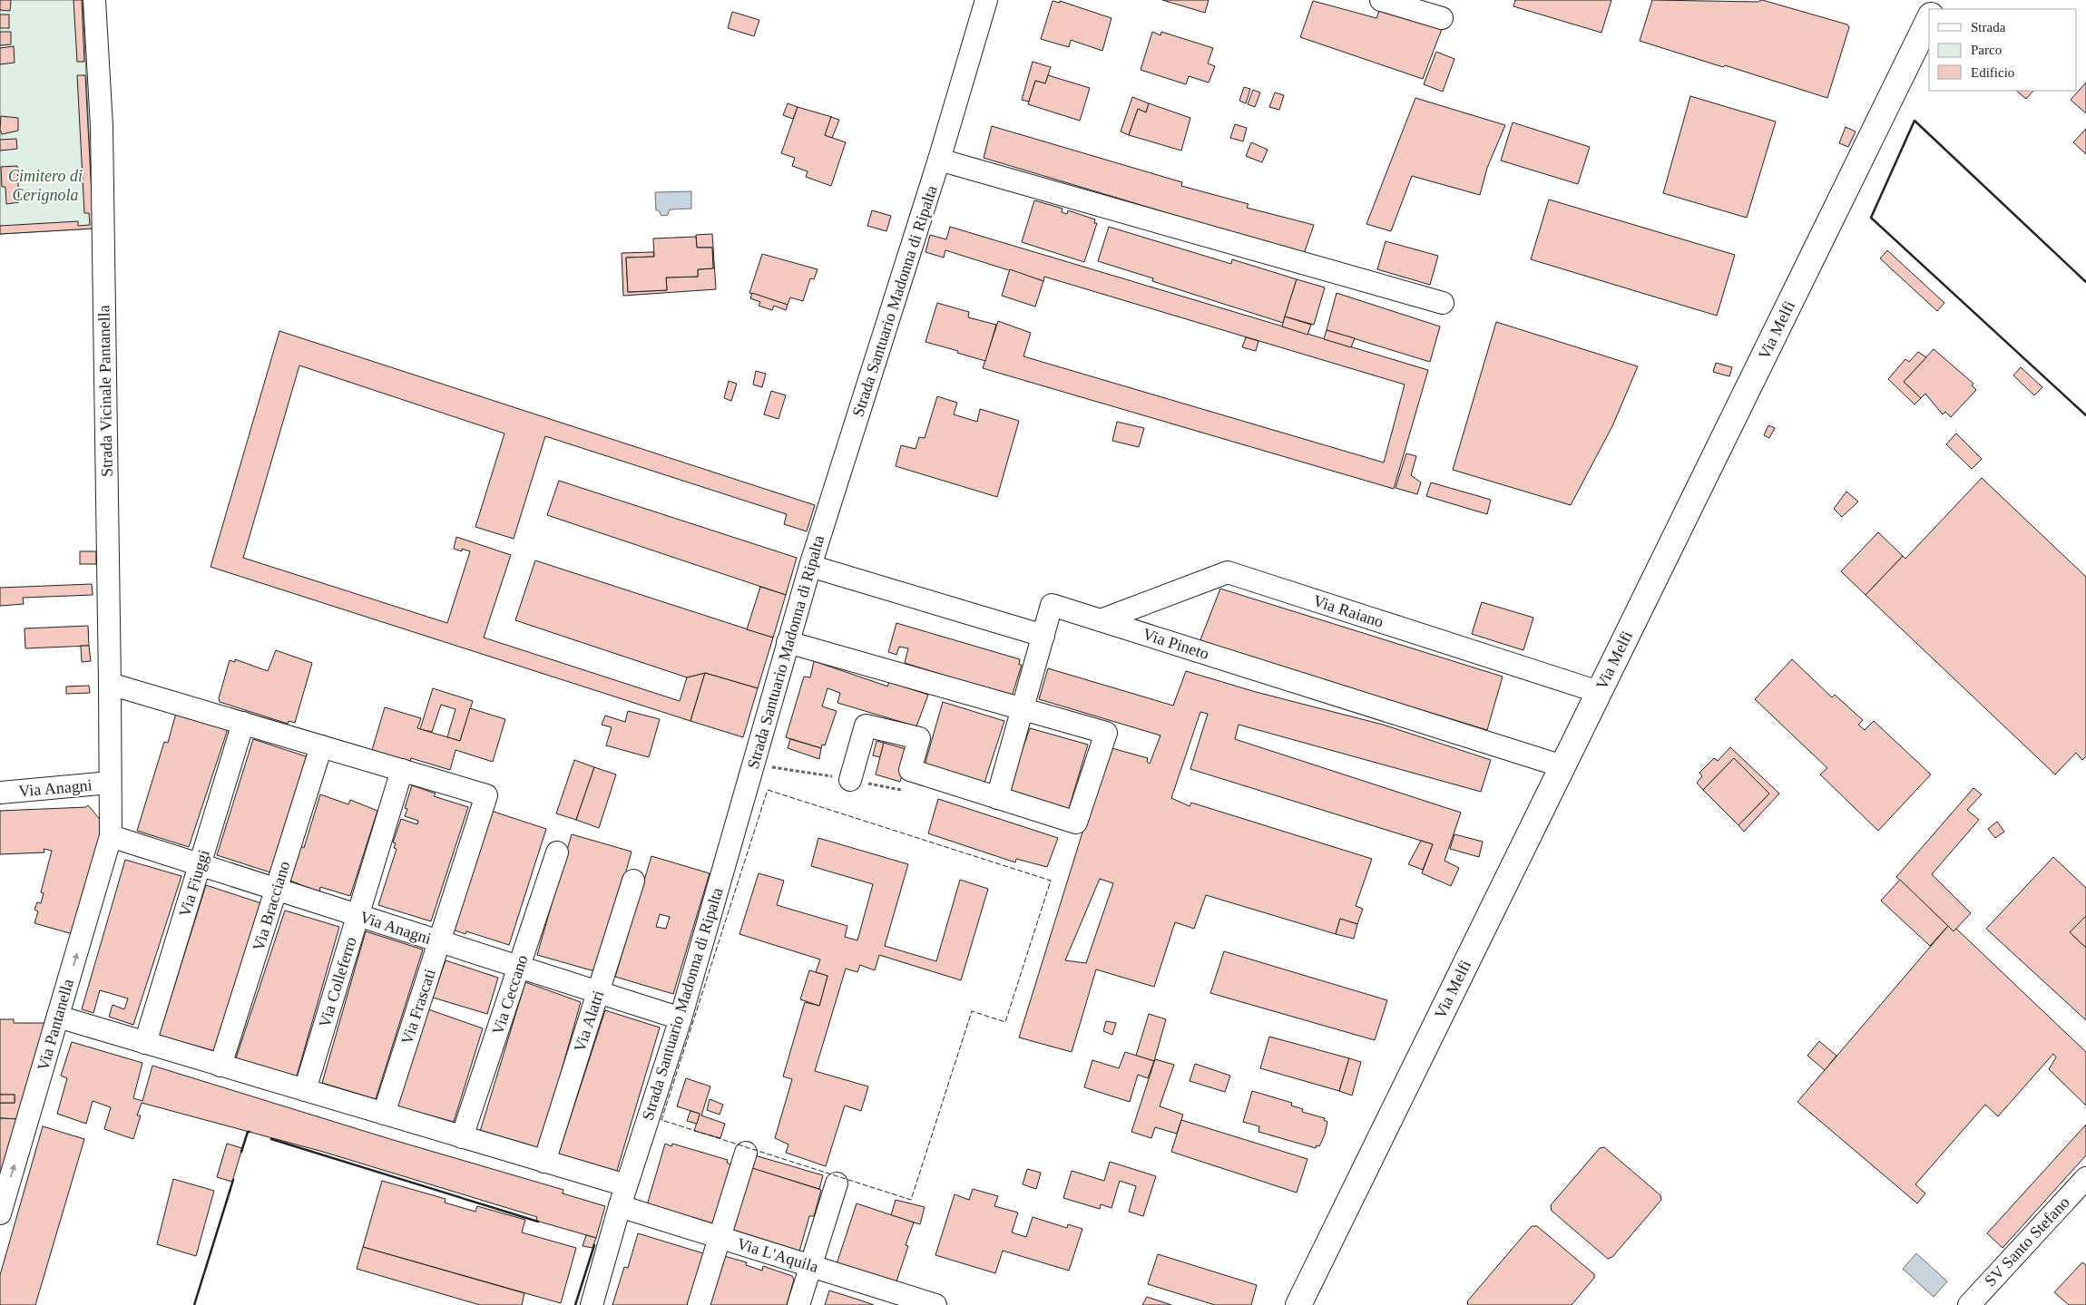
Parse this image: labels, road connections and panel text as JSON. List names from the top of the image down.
{
  "streets": {
    "main road": ["Via Melfi"],
    "street": [
      "Strada Santuario Madonna di Ripalta",
      "Strada Vicinale Pantanella",
      "Via Raiano",
      "Via Pineto",
      "Via Anagni",
      "Via Fiuggi",
      "Via Bracciano",
      "Via Colleferro",
      "Via Ceccano",
      "Via Frascati",
      "Via Alatri",
      "Via Pantanella",
      "SV Santo Stefano",
      "Via L'Aquila"
    ]
  },
  "crossings": [
    ["Strada Santuario Madonna di Ripalta", "Via Anagni"],
    ["Strada Santuario Madonna di Ripalta", "Via L'Aquila"],
    ["Via Melfi", "Via Raiano"],
    ["Via Melfi", "Via Pineto"],
    ["Strada Vicinale Pantanella", "Via Anagni"],
    ["Strada Vicinale Pantanella", "Via Pantanella"],
    ["Via Raiano", "Via Pineto"],
    ["Via Anagni", "Via Fiuggi"],
    ["Via Anagni", "Via Bracciano"],
    ["Via Anagni", "Via Colleferro"],
    ["Via Anagni", "Via Ceccano"],
    ["Via Anagni", "Via Frascati"],
    ["Via Anagni", "Via Alatri"],
    ["Via Anagni", "Via Pantanella"],
    ["Via Colleferro", "Via Frascati"]
  ],
  "one_way": ["Via Pantanella"],
  "parks": ["Cimitero di Cerignola"],
  "legend": ["Strada", "Parco", "Edificio"]
}
